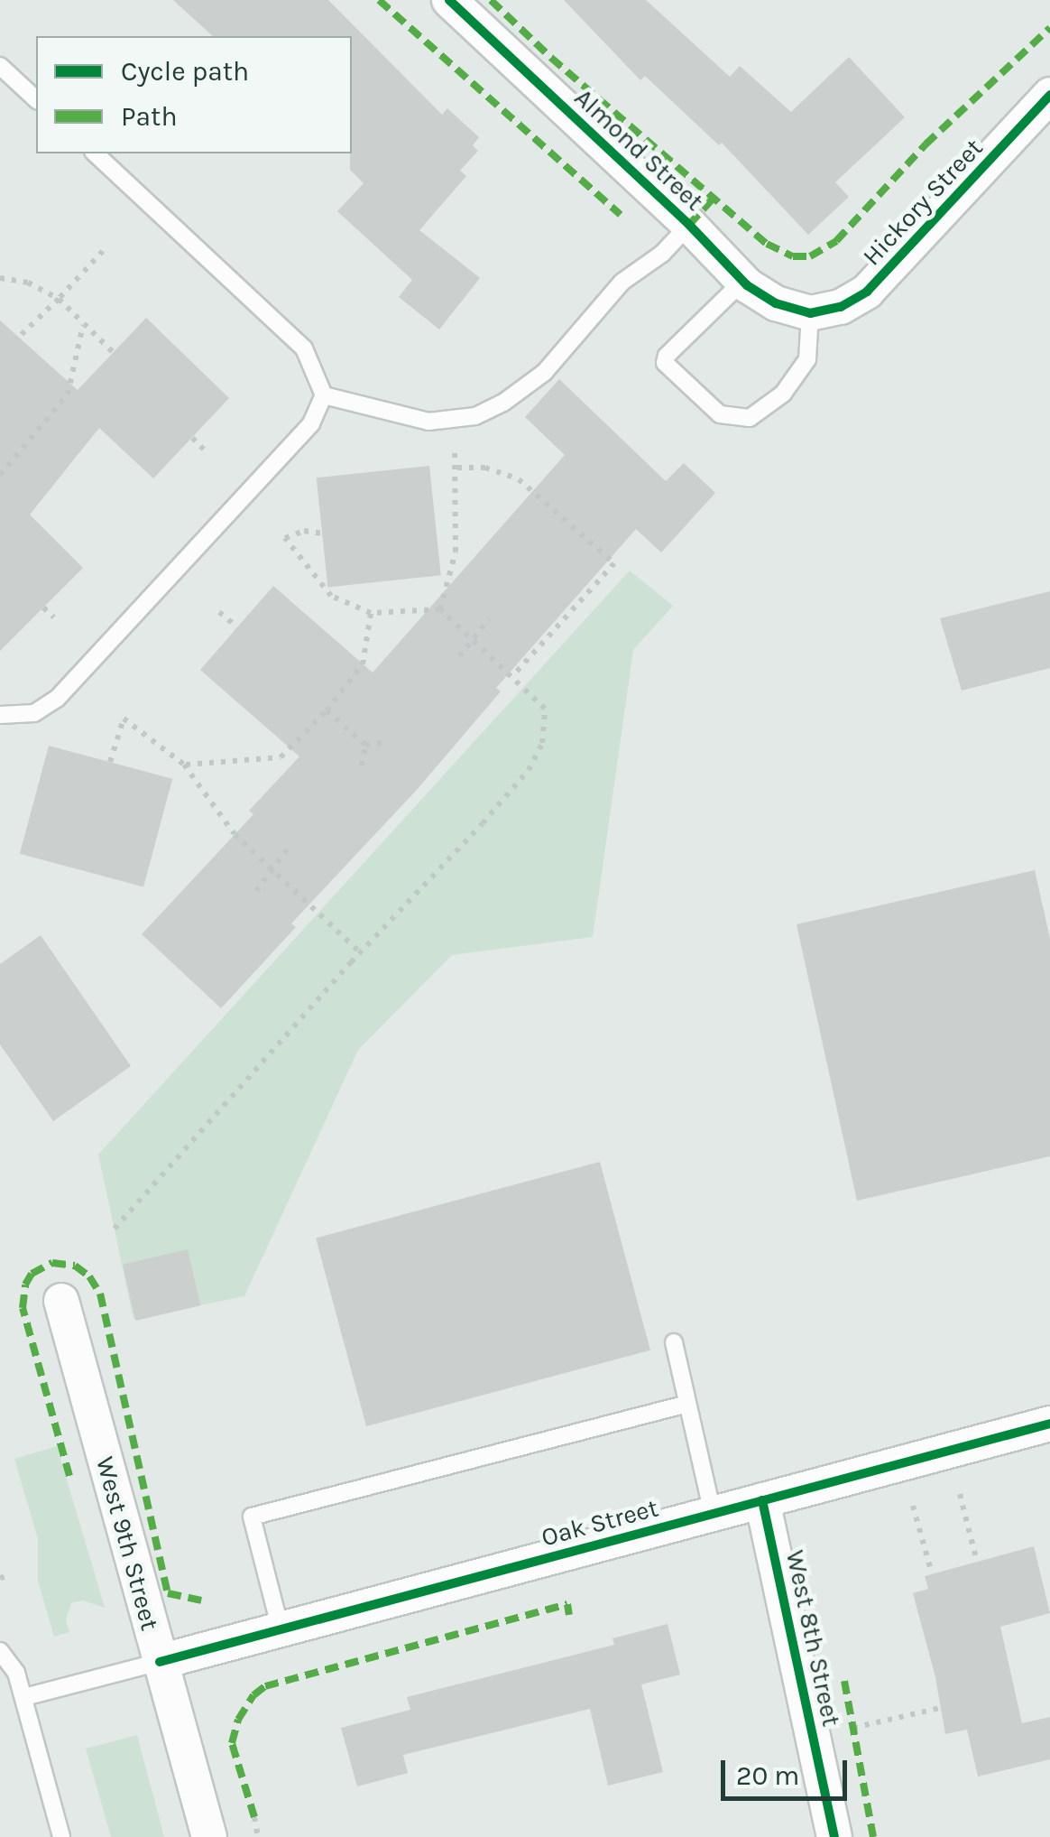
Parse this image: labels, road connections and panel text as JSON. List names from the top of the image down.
{
  "streets": {
    "street": [
      "Almond Street",
      "Hickory Street",
      "Oak Street",
      "West 9th Street",
      "West 8th Street"
    ]
  },
  "crossings": [
    ["Almond Street", "Hickory Street"],
    ["Oak Street", "West 9th Street"],
    ["Oak Street", "West 8th Street"]
  ],
  "legend": ["Cycle path", "Path"],
  "scale_bar": "20 m"
}
